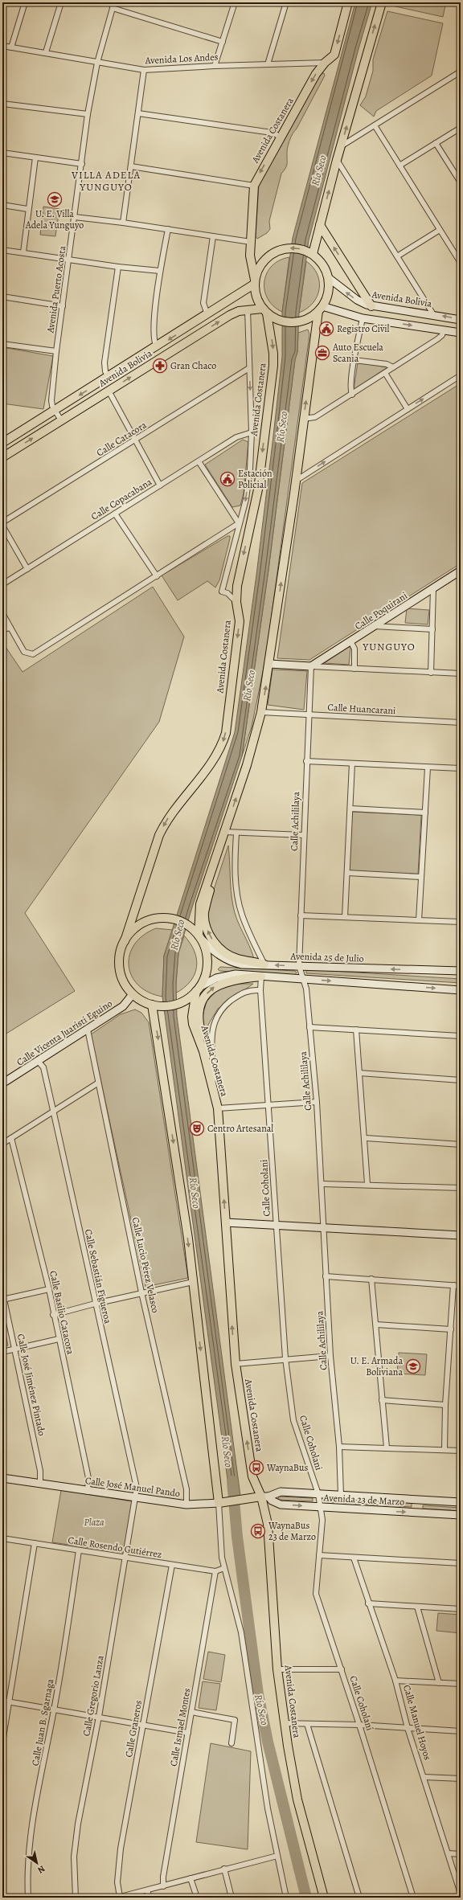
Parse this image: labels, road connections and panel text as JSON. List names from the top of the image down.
{
  "streets": {
    "main road": ["Avenida Costanera", "Avenida Bolivia", "Calle José Manuel Pando"],
    "street": [
      "Avenida Los Andes",
      "Avenida Puerto Acosta",
      "Calle Catacora",
      "Calle Copacabana",
      "Calle Poquirani",
      "Calle Huancarani",
      "Calle Achililaya",
      "Avenida 25 de Julio",
      "Calle Vicenta Juaristi Eguino",
      "Calle Coholani",
      "Calle Lucio Pérez Velasco",
      "Calle Sebastián Figueroa",
      "Calle Basilio Catacora",
      "Calle José Jiménez Pintado",
      "Avenida 23 de Marzo",
      "Calle Rosendo Gutiérrez",
      "Calle Gregorio Lanza",
      "Calle Juan B. Sgarnaga",
      "Calle Manuel Hoyos",
      "Calle Ismael Montes",
      "Calle Graneros"
    ]
  },
  "crossings": [
    ["Avenida Los Andes", "Avenida Costanera"],
    ["Avenida Los Andes", "Avenida Puerto Acosta"],
    ["Avenida Costanera", "Avenida Bolivia"],
    ["Avenida Costanera", "Avenida 25 de Julio"],
    ["Avenida Costanera", "Calle Vicenta Juaristi Eguino"],
    ["Avenida Costanera", "Calle José Manuel Pando"],
    ["Avenida Costanera", "Avenida 23 de Marzo"],
    ["Avenida Puerto Acosta", "Avenida Bolivia"],
    ["Calle Poquirani", "Calle Achililaya"],
    ["Calle Huancarani", "Calle Achililaya"],
    ["Calle Achililaya", "Avenida 25 de Julio"],
    ["Calle Achililaya", "Avenida 23 de Marzo"],
    ["Avenida 25 de Julio", "Calle Vicenta Juaristi Eguino"],
    ["Calle Vicenta Juaristi Eguino", "Calle Lucio Pérez Velasco"],
    ["Calle Vicenta Juaristi Eguino", "Calle Sebastián Figueroa"],
    ["Calle Coholani", "Avenida 23 de Marzo"],
    ["Calle Lucio Pérez Velasco", "Calle José Manuel Pando"],
    ["Calle Sebastián Figueroa", "Calle José Manuel Pando"],
    ["Calle Sebastián Figueroa", "Calle Gregorio Lanza"],
    ["Calle Basilio Catacora", "Calle José Manuel Pando"],
    ["Calle José Jiménez Pintado", "Calle José Manuel Pando"],
    ["Calle José Manuel Pando", "Avenida 23 de Marzo"],
    ["Calle José Manuel Pando", "Calle Gregorio Lanza"],
    ["Calle Rosendo Gutiérrez", "Calle Gregorio Lanza"],
    ["Calle Rosendo Gutiérrez", "Calle Juan B. Sgarnaga"],
    ["Calle Rosendo Gutiérrez", "Calle Ismael Montes"],
    ["Calle Rosendo Gutiérrez", "Calle Graneros"]
  ],
  "districts": ["VILLA ADELA YUNGUYO", "YUNGUYO"],
  "water": ["Río Seco"],
  "parks": ["Plaza"],
  "places": {
    "school or university": ["U. E. Villa Adela Yunguyo", "U. E. Armada Boliviana"],
    "public building": ["Registro Civil", "Estación Policial"],
    "office": ["Auto Escuela Scania"],
    "pharmacy": ["Gran Chaco"],
    "theatre": ["Centro Artesanal"],
    "bus stop": ["WaynaBus", "WaynaBus 23 de Marzo"]
  },
  "north": "bottom right"
}
